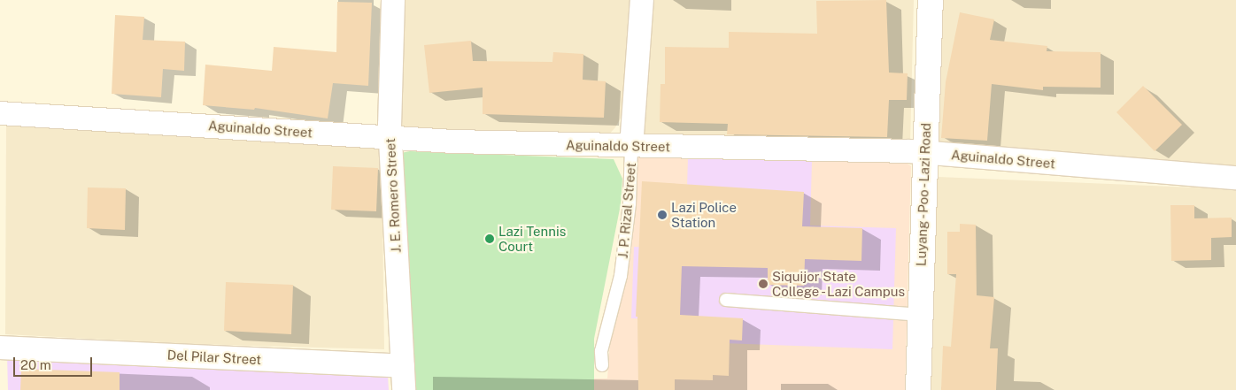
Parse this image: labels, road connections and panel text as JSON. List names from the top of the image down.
{
  "streets": {
    "main road": ["Luyang - Poo - Lazi Road"],
    "street": [
      "Aguinaldo Street",
      "J. E. Romero Street",
      "J. P. Rizal Street",
      "Del Pilar Street"
    ]
  },
  "crossings": [
    ["Aguinaldo Street", "Luyang - Poo - Lazi Road"],
    ["Aguinaldo Street", "J. E. Romero Street"],
    ["Aguinaldo Street", "J. P. Rizal Street"],
    ["J. E. Romero Street", "Del Pilar Street"]
  ],
  "places": ["Lazi Police Station", "Lazi Tennis Court", "Siquijor State College - Lazi Campus"],
  "scale_bar": "20 m"
}
